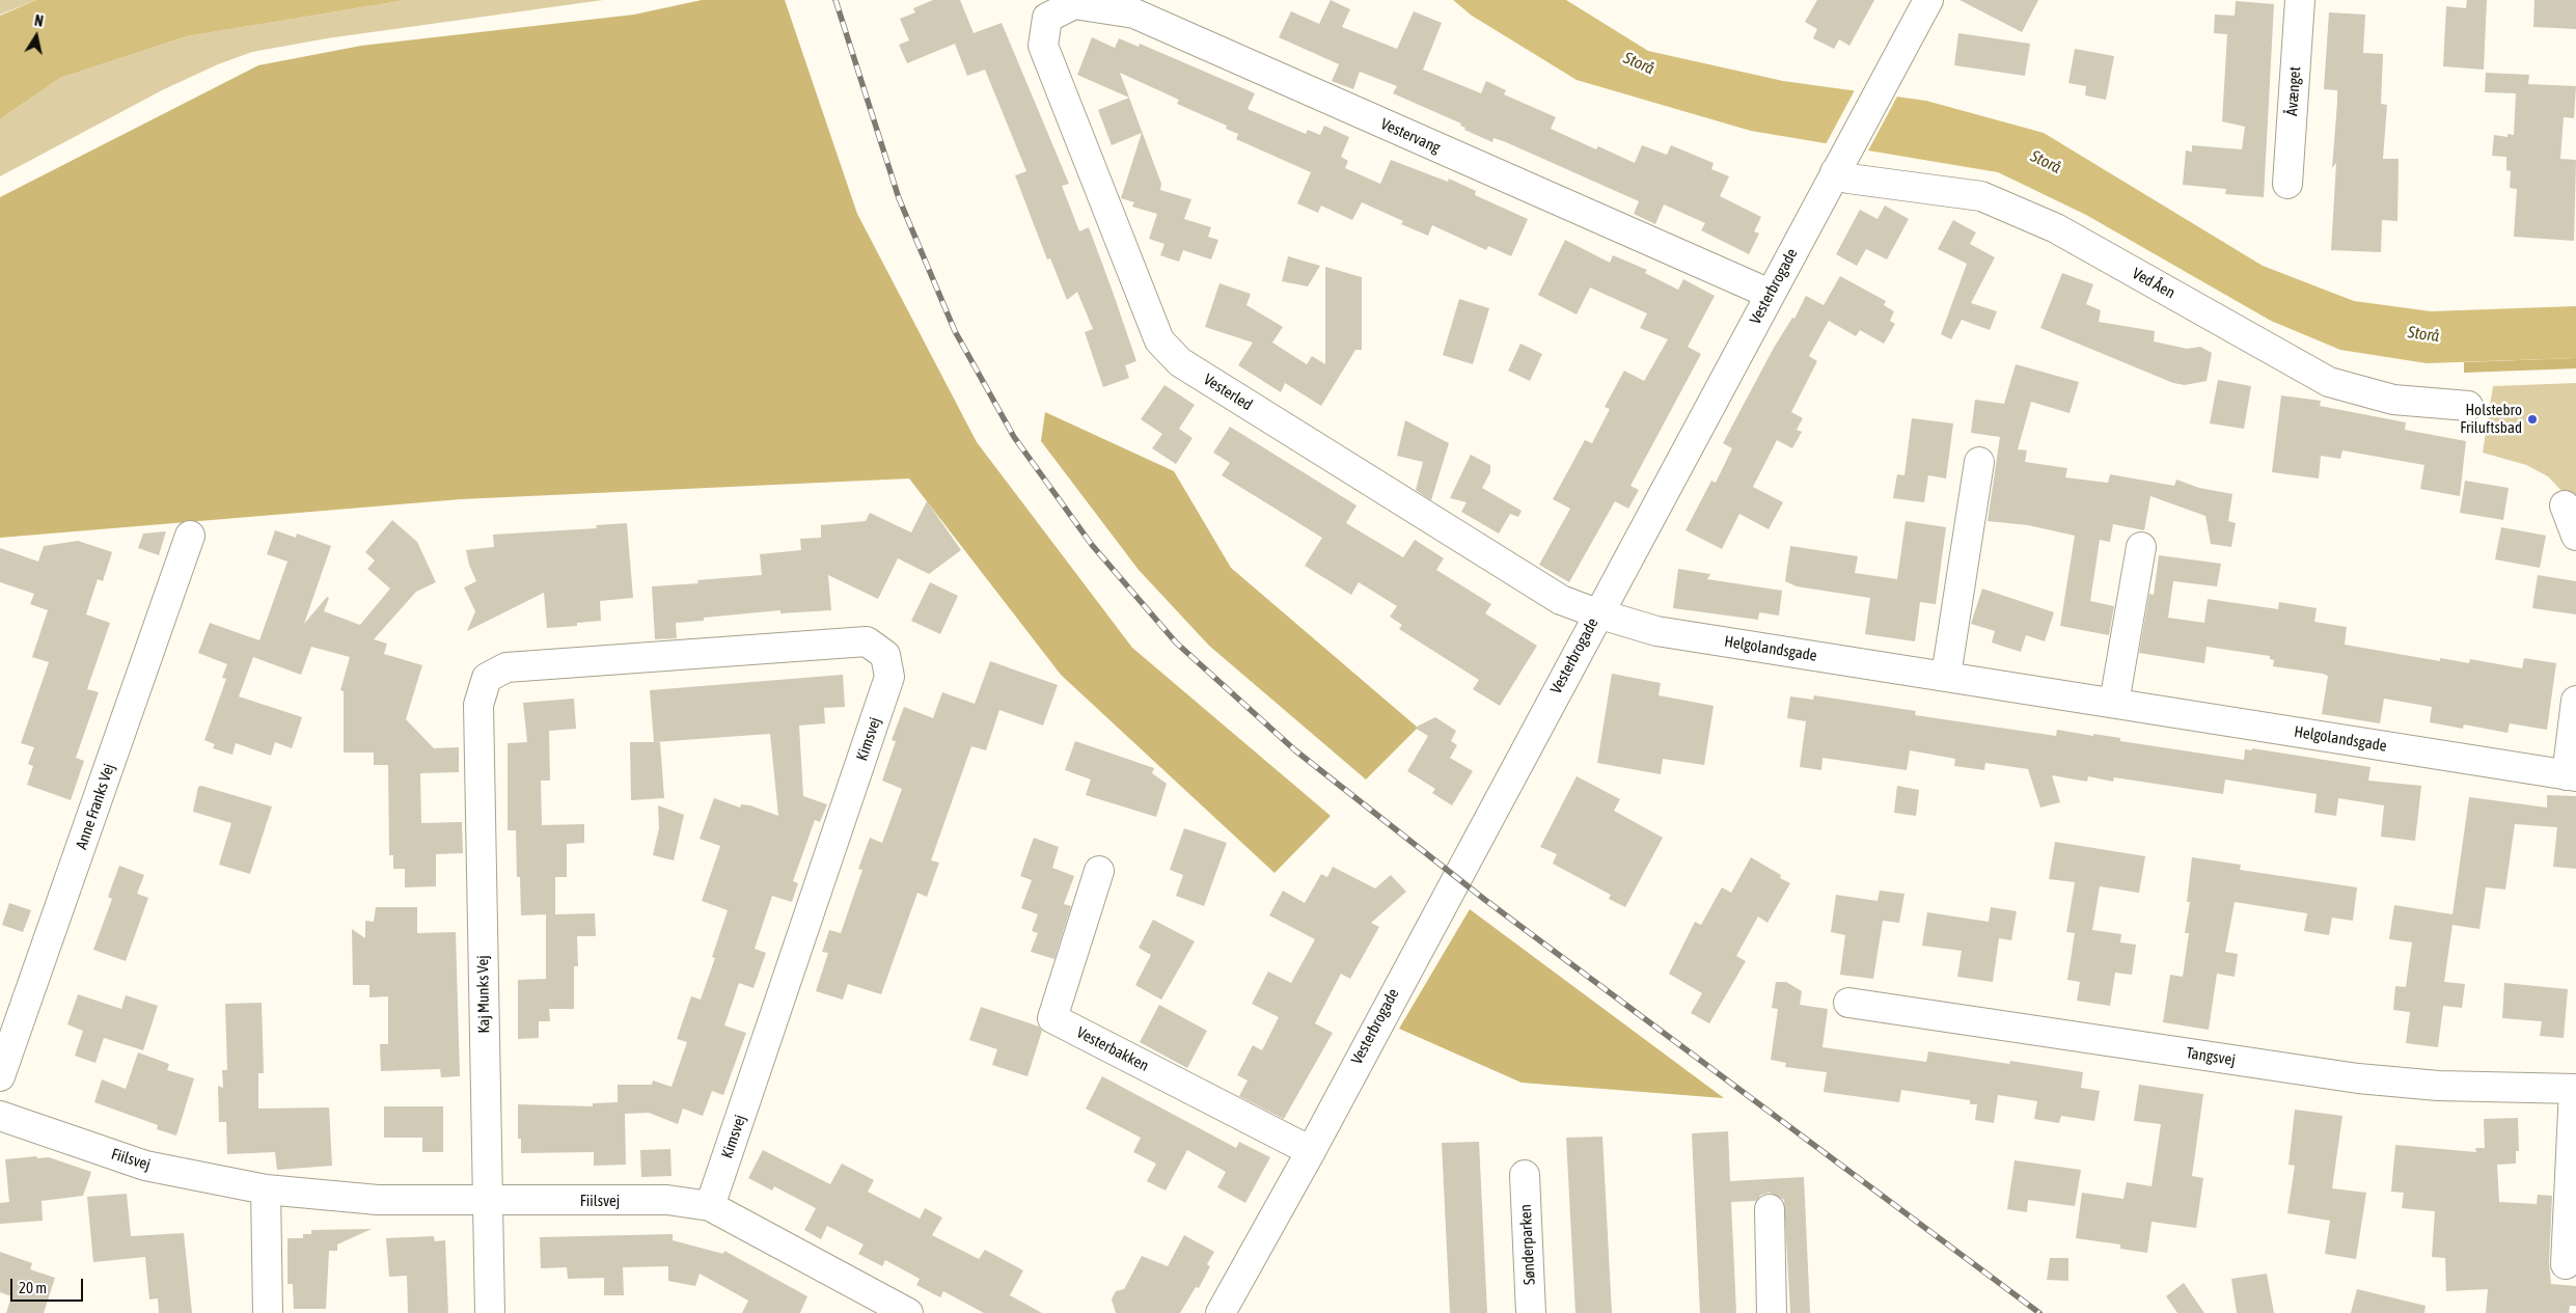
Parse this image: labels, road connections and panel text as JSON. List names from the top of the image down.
{
  "streets": {
    "street": [
      "Åvænget",
      "Vestervang",
      "Ved Åen",
      "Vesterbrogade",
      "Vesterled",
      "Helgolandsgade",
      "Kimsvej",
      "Anne Franks Vej",
      "Kaj Munks Vej",
      "Vesterbakken",
      "Tangsvej",
      "Fiilsvej",
      "Sønderparken"
    ]
  },
  "crossings": [
    ["Vestervang", "Vesterbrogade"],
    ["Vestervang", "Vesterled"],
    ["Ved Åen", "Vesterbrogade"],
    ["Vesterbrogade", "Vesterled"],
    ["Vesterbrogade", "Helgolandsgade"],
    ["Vesterbrogade", "Vesterbakken"],
    ["Vesterled", "Helgolandsgade"],
    ["Kimsvej", "Kaj Munks Vej"],
    ["Kimsvej", "Fiilsvej"],
    ["Kaj Munks Vej", "Fiilsvej"]
  ],
  "water": ["Storå"],
  "places": ["Holstebro Friluftsbad"],
  "scale_bar": "20 m",
  "north": "top"
}
